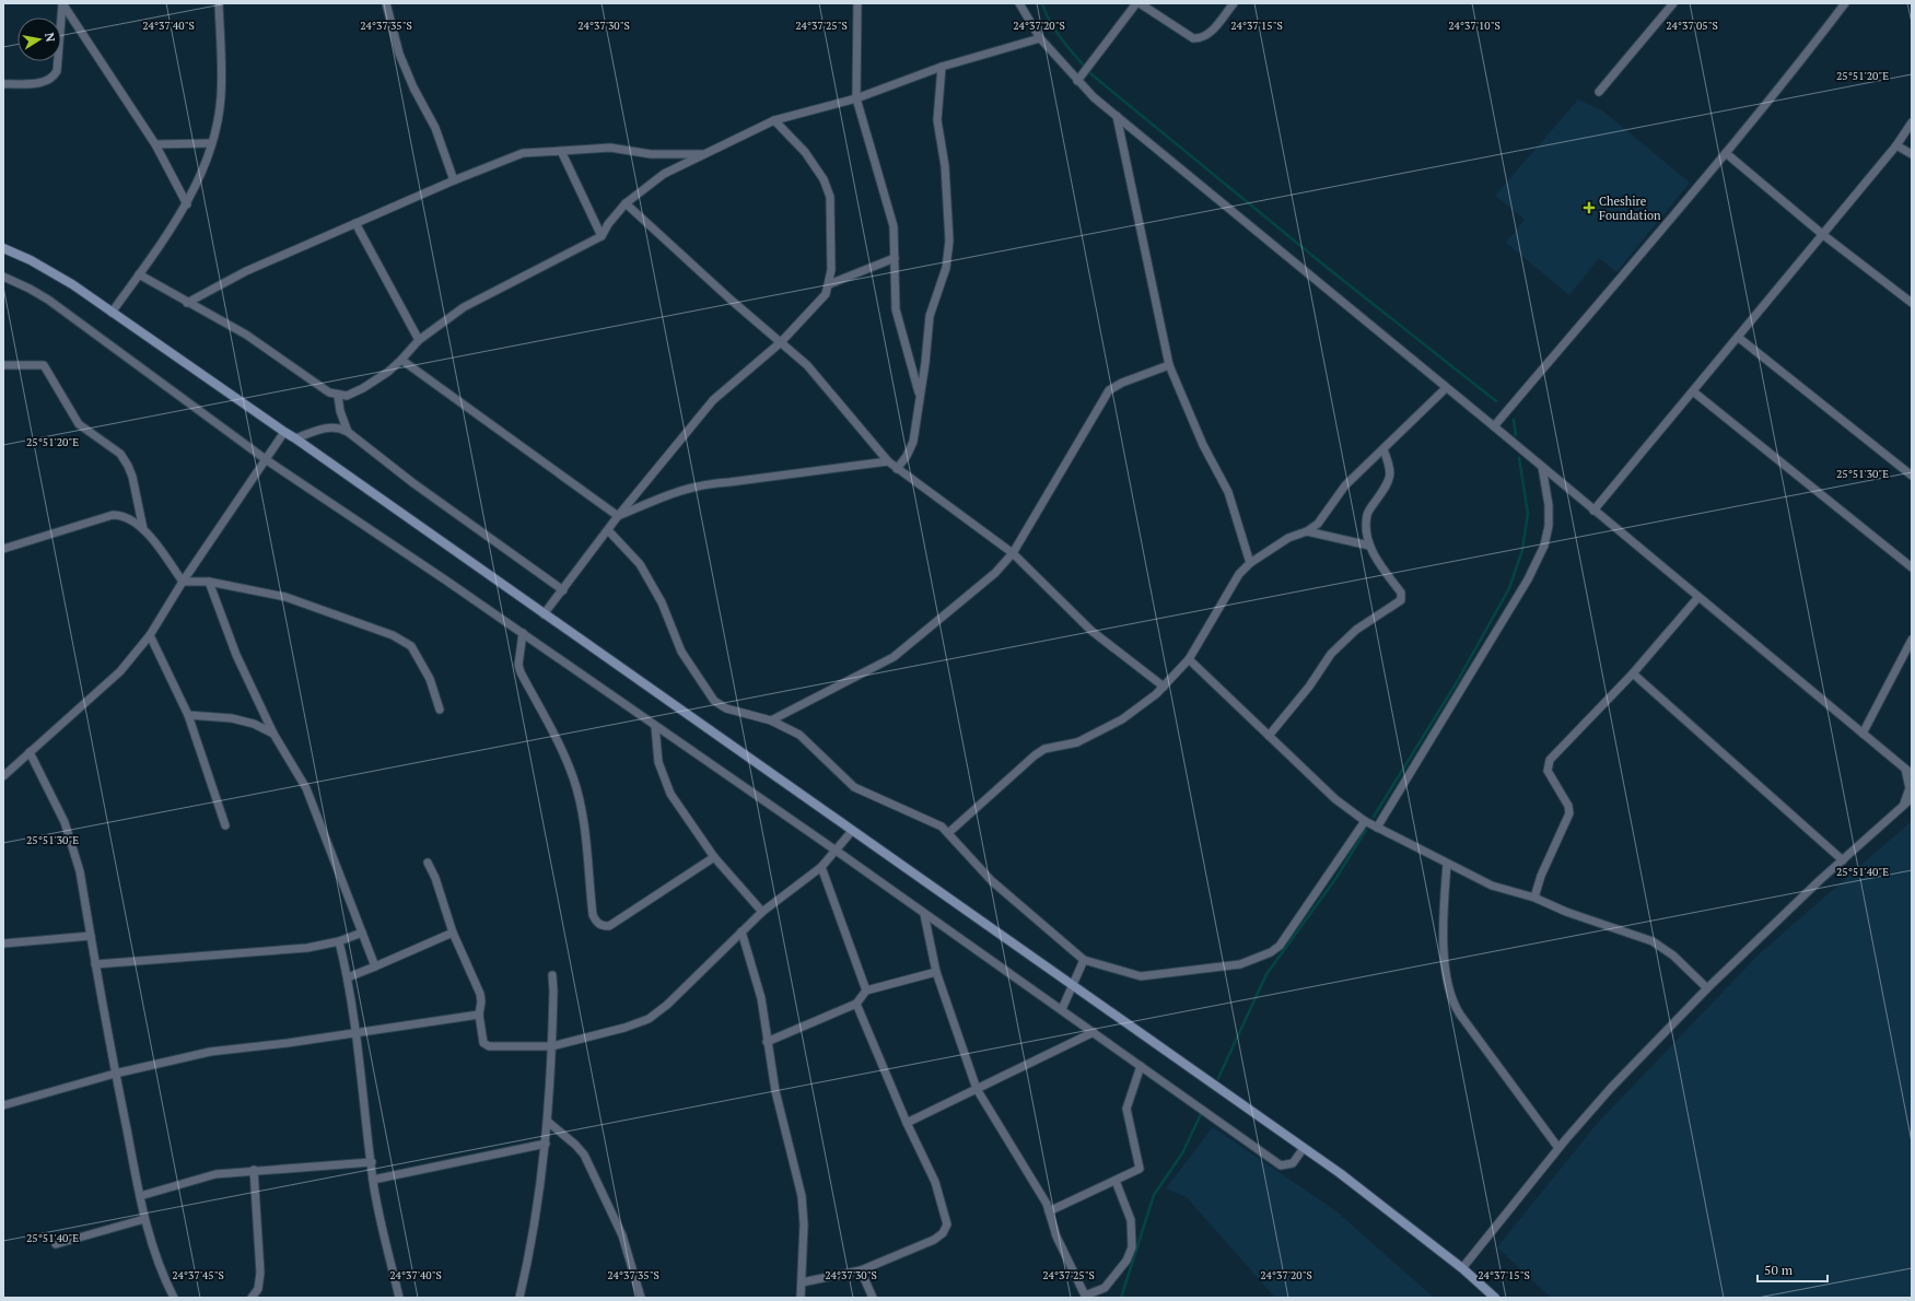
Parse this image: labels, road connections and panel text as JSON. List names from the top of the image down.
{
  "places": {
    "health": ["Cheshire Foundation"]
  },
  "scale_bar": "50 m",
  "north": "right",
  "coordinates": [
    "24°37'40\"S",
    "24°37'35\"S",
    "24°37'30\"S",
    "24°37'25\"S",
    "24°37'20\"S",
    "24°37'15\"S",
    "24°37'10\"S",
    "24°37'05\"S",
    "25°51'20\"E",
    "25°51'30\"E",
    "25°51'40\"E",
    "24°37'45\"S"
  ]
}
